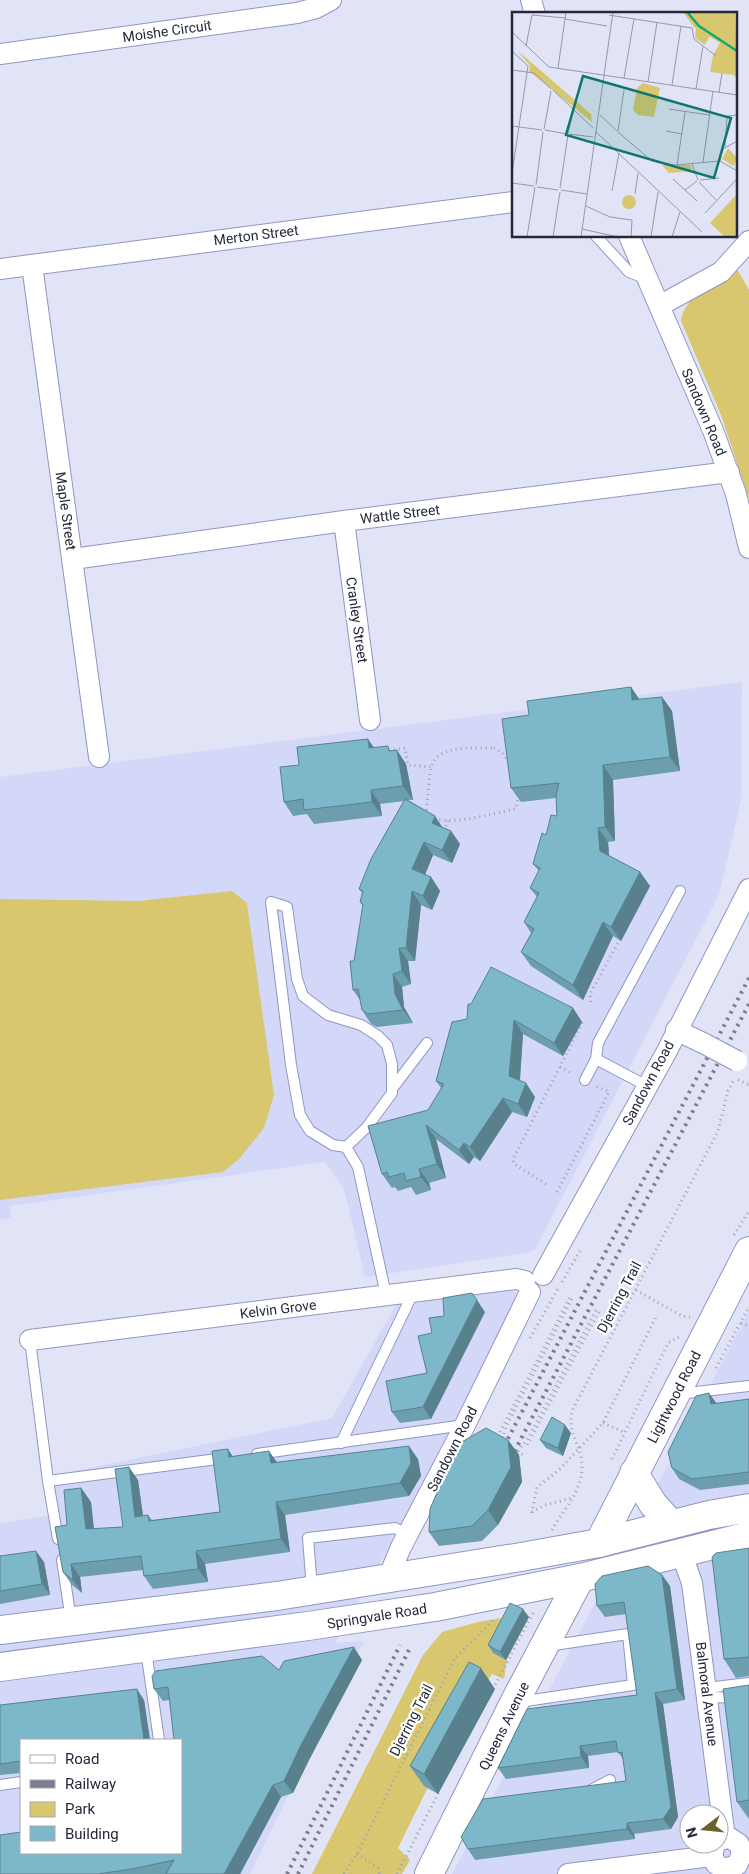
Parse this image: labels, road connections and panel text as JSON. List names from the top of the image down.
{
  "streets": {
    "main road": ["Lightwood Road", "Springvale Road", "Queens Avenue"],
    "street": [
      "Moishe Circuit",
      "Merton Street",
      "Sandown Road",
      "Maple Street",
      "Wattle Street",
      "Cranley Street",
      "Kelvin Grove",
      "Balmoral Avenue"
    ],
    "path": ["Djerring Trail"]
  },
  "crossings": [
    ["Merton Street", "Maple Street"],
    ["Sandown Road", "Wattle Street"],
    ["Sandown Road", "Kelvin Grove"],
    ["Maple Street", "Wattle Street"],
    ["Wattle Street", "Cranley Street"],
    ["Djerring Trail", "Springvale Road"],
    ["Lightwood Road", "Springvale Road"],
    ["Lightwood Road", "Queens Avenue"],
    ["Springvale Road", "Balmoral Avenue"],
    ["Springvale Road", "Queens Avenue"]
  ],
  "legend": [
    "Road",
    "Railway",
    "Park",
    "Building"
  ],
  "north": "left"
}
